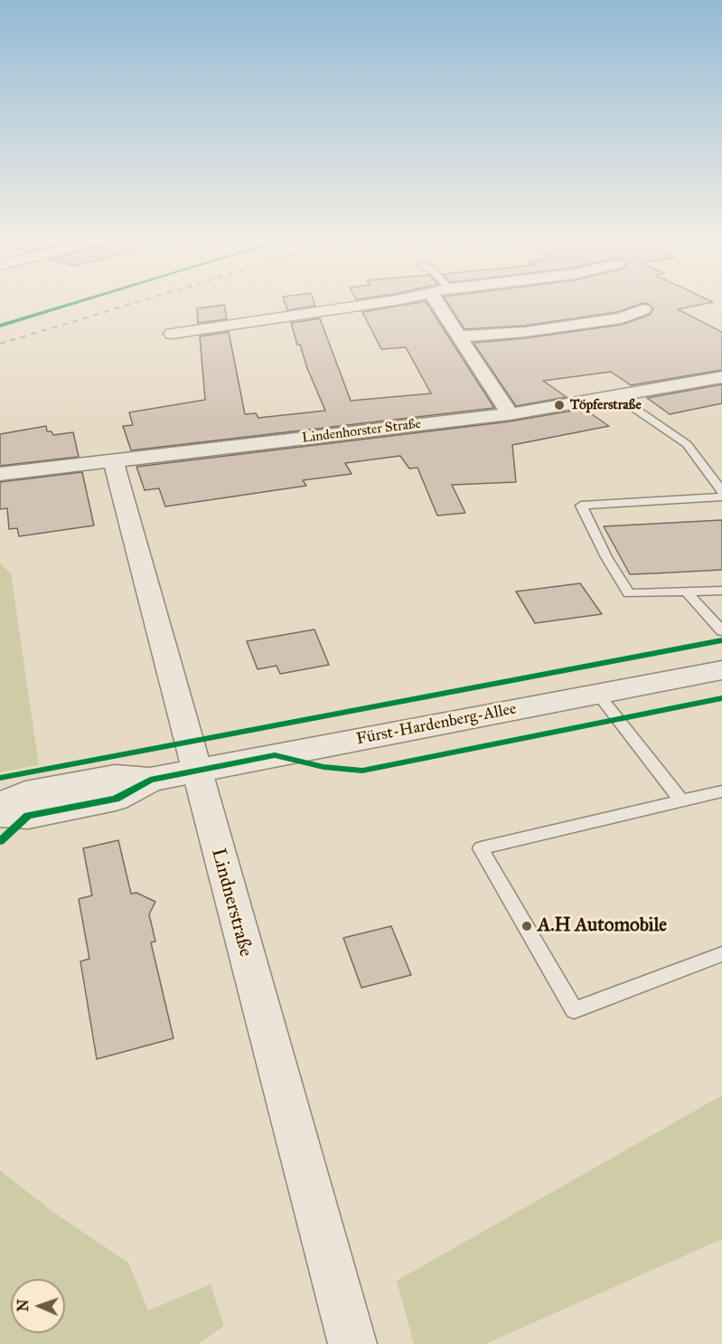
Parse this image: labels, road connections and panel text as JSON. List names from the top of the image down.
{
  "streets": {
    "street": ["Lindenhorster Straße", "Fürst-Hardenberg-Allee", "Lindnerstraße"]
  },
  "crossings": [
    ["Lindenhorster Straße", "Lindnerstraße"],
    ["Fürst-Hardenberg-Allee", "Lindnerstraße"]
  ],
  "places": ["Töpferstraße", "A.H Automobile"],
  "north": "left"
}
